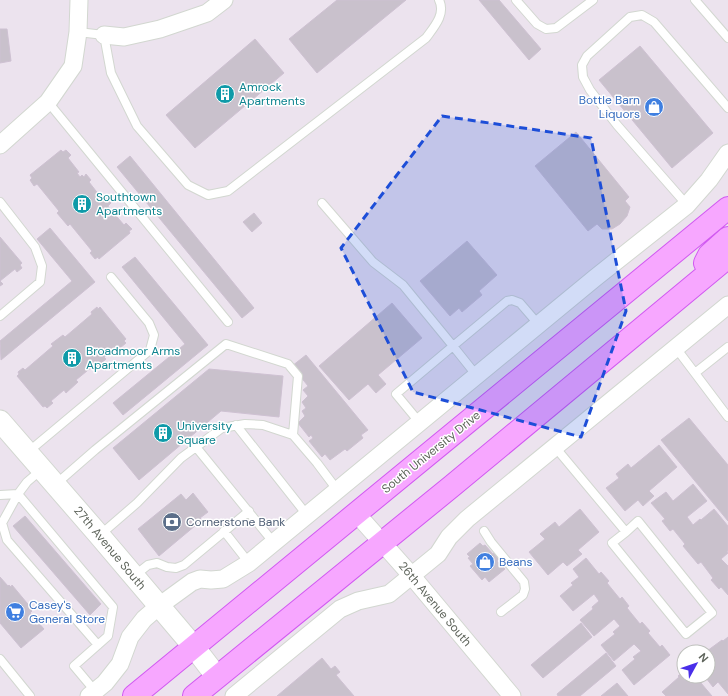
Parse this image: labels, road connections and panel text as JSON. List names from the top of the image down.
{
  "streets": {
    "main road": ["South University Drive"],
    "street": ["27th Avenue South", "26th Avenue South"]
  },
  "crossings": [
    ["South University Drive", "27th Avenue South"],
    ["South University Drive", "26th Avenue South"]
  ],
  "places": {
    "building": [
      "Amrock Apartments",
      "Southtown Apartments",
      "Broadmoor Arms Apartments",
      "University Square"
    ],
    "shop": ["Bottle Barn Liquors", "Beans"],
    "bank": ["Cornerstone Bank"],
    "supermarket": ["Casey's General Store"]
  },
  "north": "top right"
}
